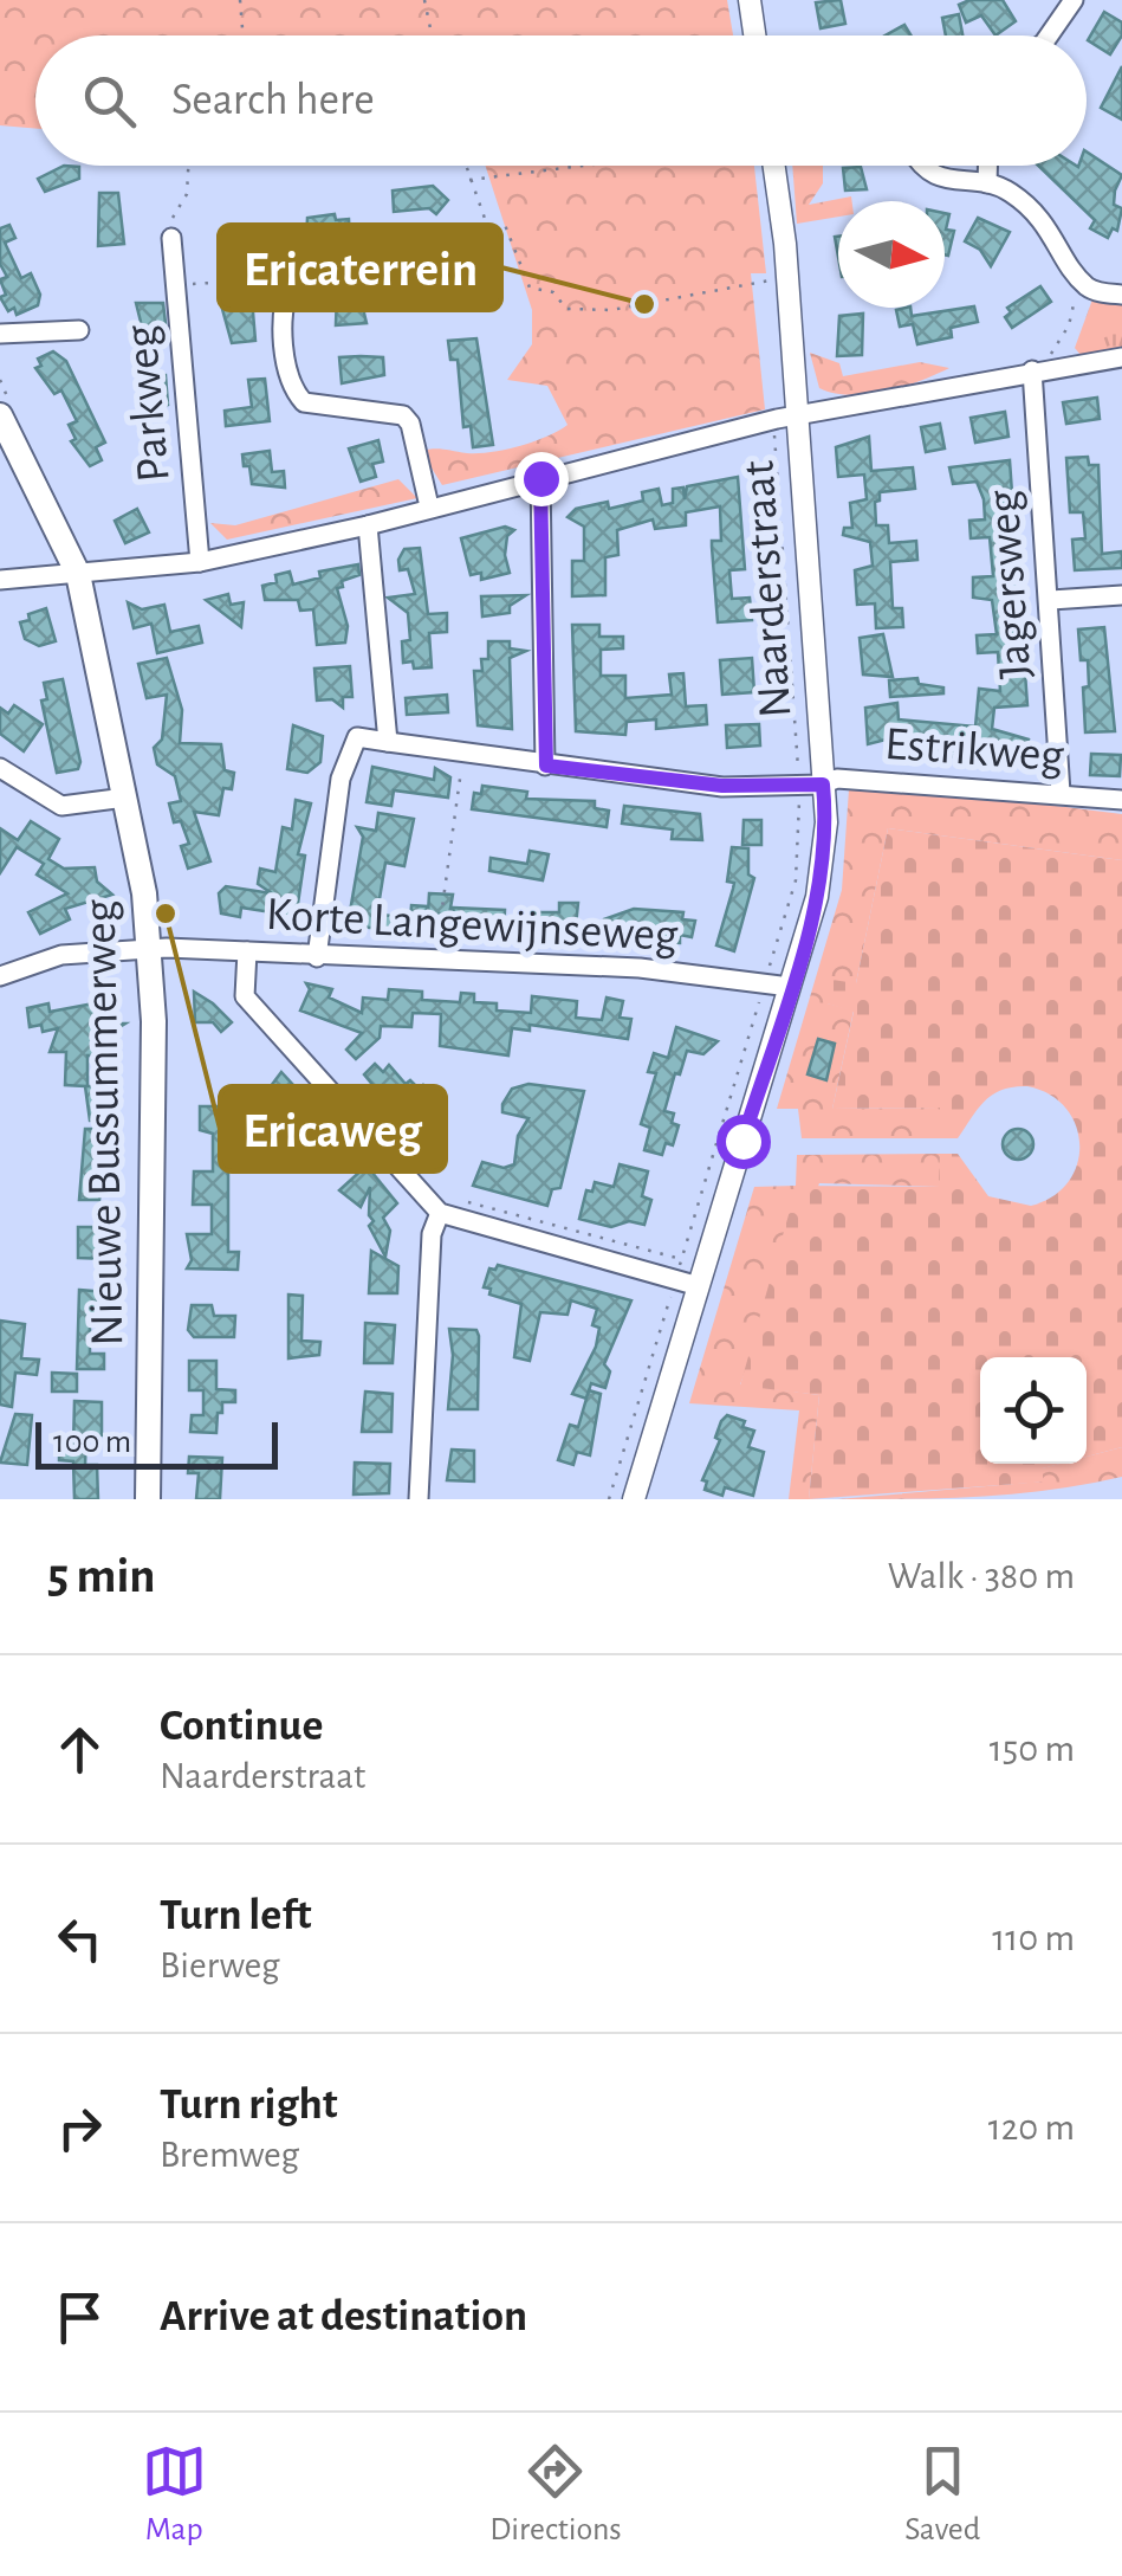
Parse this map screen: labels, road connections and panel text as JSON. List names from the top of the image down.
{
  "streets": {
    "main road": ["Nieuwe Bussummerweg"],
    "street": [
      "Parkweg",
      "Jagersweg",
      "Naarderstraat",
      "Estrikweg",
      "Korte Langewijnseweg"
    ]
  },
  "crossings": [
    ["Jagersweg", "Estrikweg"],
    ["Naarderstraat", "Estrikweg"],
    ["Naarderstraat", "Korte Langewijnseweg"],
    ["Korte Langewijnseweg", "Nieuwe Bussummerweg"]
  ],
  "places": ["Ericaterrein", "Ericaweg"],
  "scale_bar": "100 m",
  "north": "right",
  "page": {
    "search": "Search here",
    "scale": "100 m",
    "heading": ["5 min", "Walk · 380 m"],
    "list": [
      ["Continue", "Naarderstraat", "150 m"],
      ["Turn left", "Bierweg", "110 m"],
      ["Turn right", "Bremweg", "120 m"],
      "Arrive at destination"
    ],
    "nav": ["Map", "Directions", "Saved"]
  }
}
